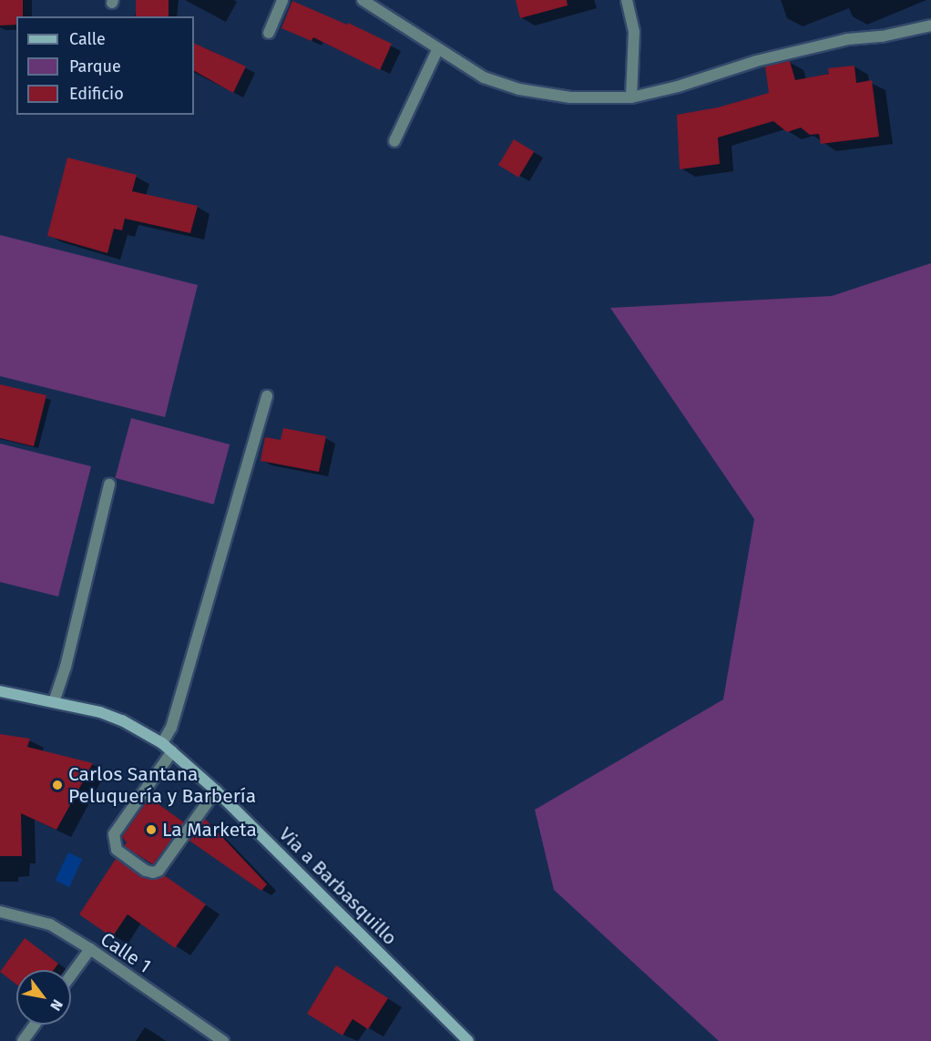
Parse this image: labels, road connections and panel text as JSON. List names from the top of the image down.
{
  "streets": {
    "main road": ["Via a Barbasquillo"],
    "street": ["Calle 1"]
  },
  "places": ["Carlos Santana Peluquería y Barbería", "La Marketa"],
  "legend": ["Calle", "Parque", "Edificio"],
  "north": "bottom right"
}
